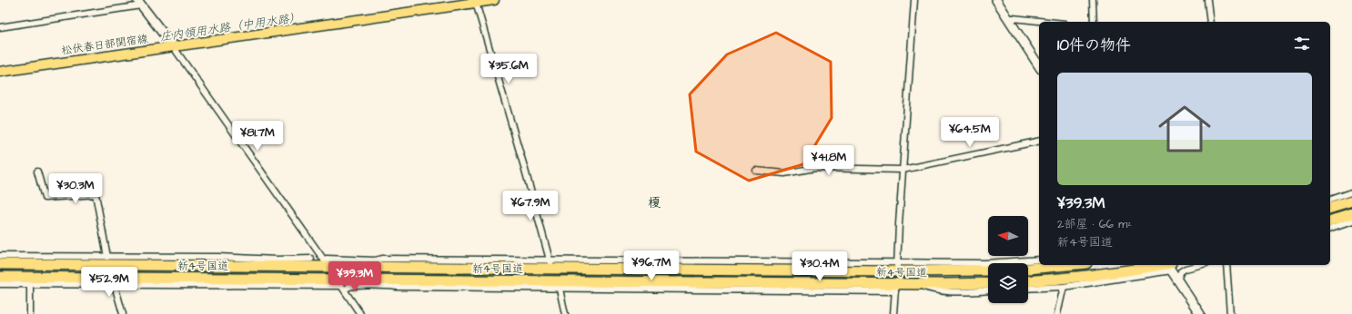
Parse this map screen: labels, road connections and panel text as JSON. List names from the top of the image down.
{
  "streets": {
    "highway": ["新4号国道"],
    "main road": ["松伏春日部関宿線"]
  },
  "districts": ["榎"],
  "water": ["庄内領用水路（中用水路）"],
  "north": "left",
  "page": {
    "heading": "10件の物件",
    "price": [
      "¥35.6M",
      "¥64.5M",
      "¥81.7M",
      "¥41.8M",
      "¥30.3M",
      "¥67.9M",
      "¥96.7M",
      "¥30.4M",
      "¥39.3M",
      "¥52.9M"
    ],
    "list": [
      {
        "name": "¥39.3M",
        "note": "2部屋 · 66 m² · 新4号国道"
      }
    ]
  }
}
